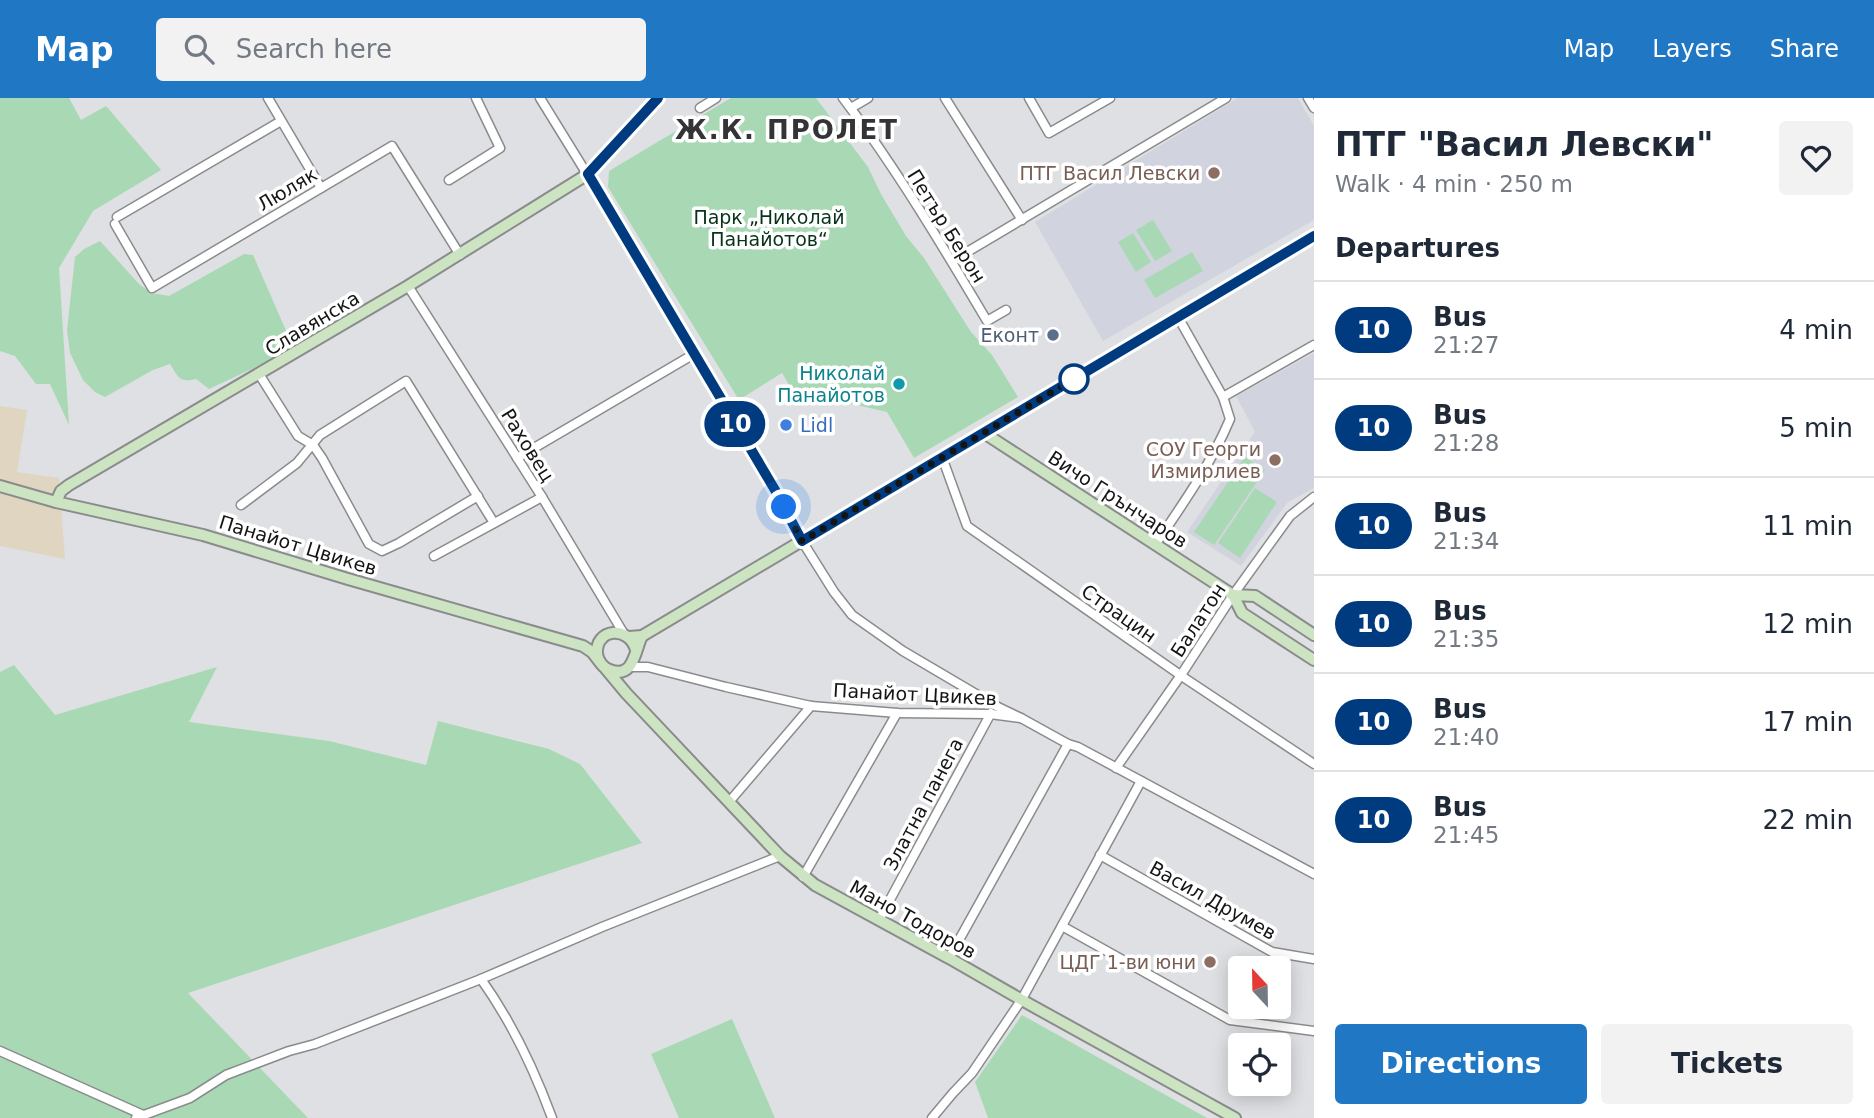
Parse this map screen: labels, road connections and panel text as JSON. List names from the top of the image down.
{
  "streets": {
    "street": [
      "Люляк",
      "Петър Берон",
      "Славянска",
      "Раховец",
      "Вичо Грънчаров",
      "Панайот Цвикев",
      "Страцин",
      "Балатон",
      "Златна панега",
      "Васил Друмев",
      "Мано Тодоров"
    ]
  },
  "crossings": [
    ["Люляк", "Славянска"],
    ["Славянска", "Раховец"],
    ["Славянска", "Панайот Цвикев"],
    ["Раховец", "Панайот Цвикев"],
    ["Раховец", "Мано Тодоров"],
    ["Вичо Грънчаров", "Балатон"],
    ["Панайот Цвикев", "Балатон"],
    ["Панайот Цвикев", "Златна панега"],
    ["Панайот Цвикев", "Мано Тодоров"],
    ["Страцин", "Балатон"],
    ["Златна панега", "Мано Тодоров"]
  ],
  "districts": ["Ж.К. ПРОЛЕТ"],
  "parks": ["Парк „Николай Панайотов“"],
  "places": [
    "ПТГ Васил Левски",
    "Еконт",
    "Николай Панайотов",
    "Lidl",
    "СОУ Георги Измирлиев",
    "ЦДГ 1-ви юни"
  ],
  "lines": ["bus line 10"],
  "north": "top",
  "page": {
    "header": "Map",
    "search": "Search here",
    "nav": ["Map", "Layers", "Share"],
    "on_map": "10",
    "heading": [
      ["ПТГ \"Васил Левски\"", "Walk · 4 min · 250 m"],
      "Departures"
    ],
    "list": [
      {
        "mark": "10",
        "name": "Bus",
        "note": "21:27",
        "value": "4 min"
      },
      {
        "mark": "10",
        "name": "Bus",
        "note": "21:28",
        "value": "5 min"
      },
      {
        "mark": "10",
        "name": "Bus",
        "note": "21:34",
        "value": "11 min"
      },
      {
        "mark": "10",
        "name": "Bus",
        "note": "21:35",
        "value": "12 min"
      },
      {
        "mark": "10",
        "name": "Bus",
        "note": "21:40",
        "value": "17 min"
      },
      {
        "mark": "10",
        "name": "Bus",
        "note": "21:45",
        "value": "22 min"
      }
    ],
    "buttons": ["Directions", "Tickets"]
  }
}
